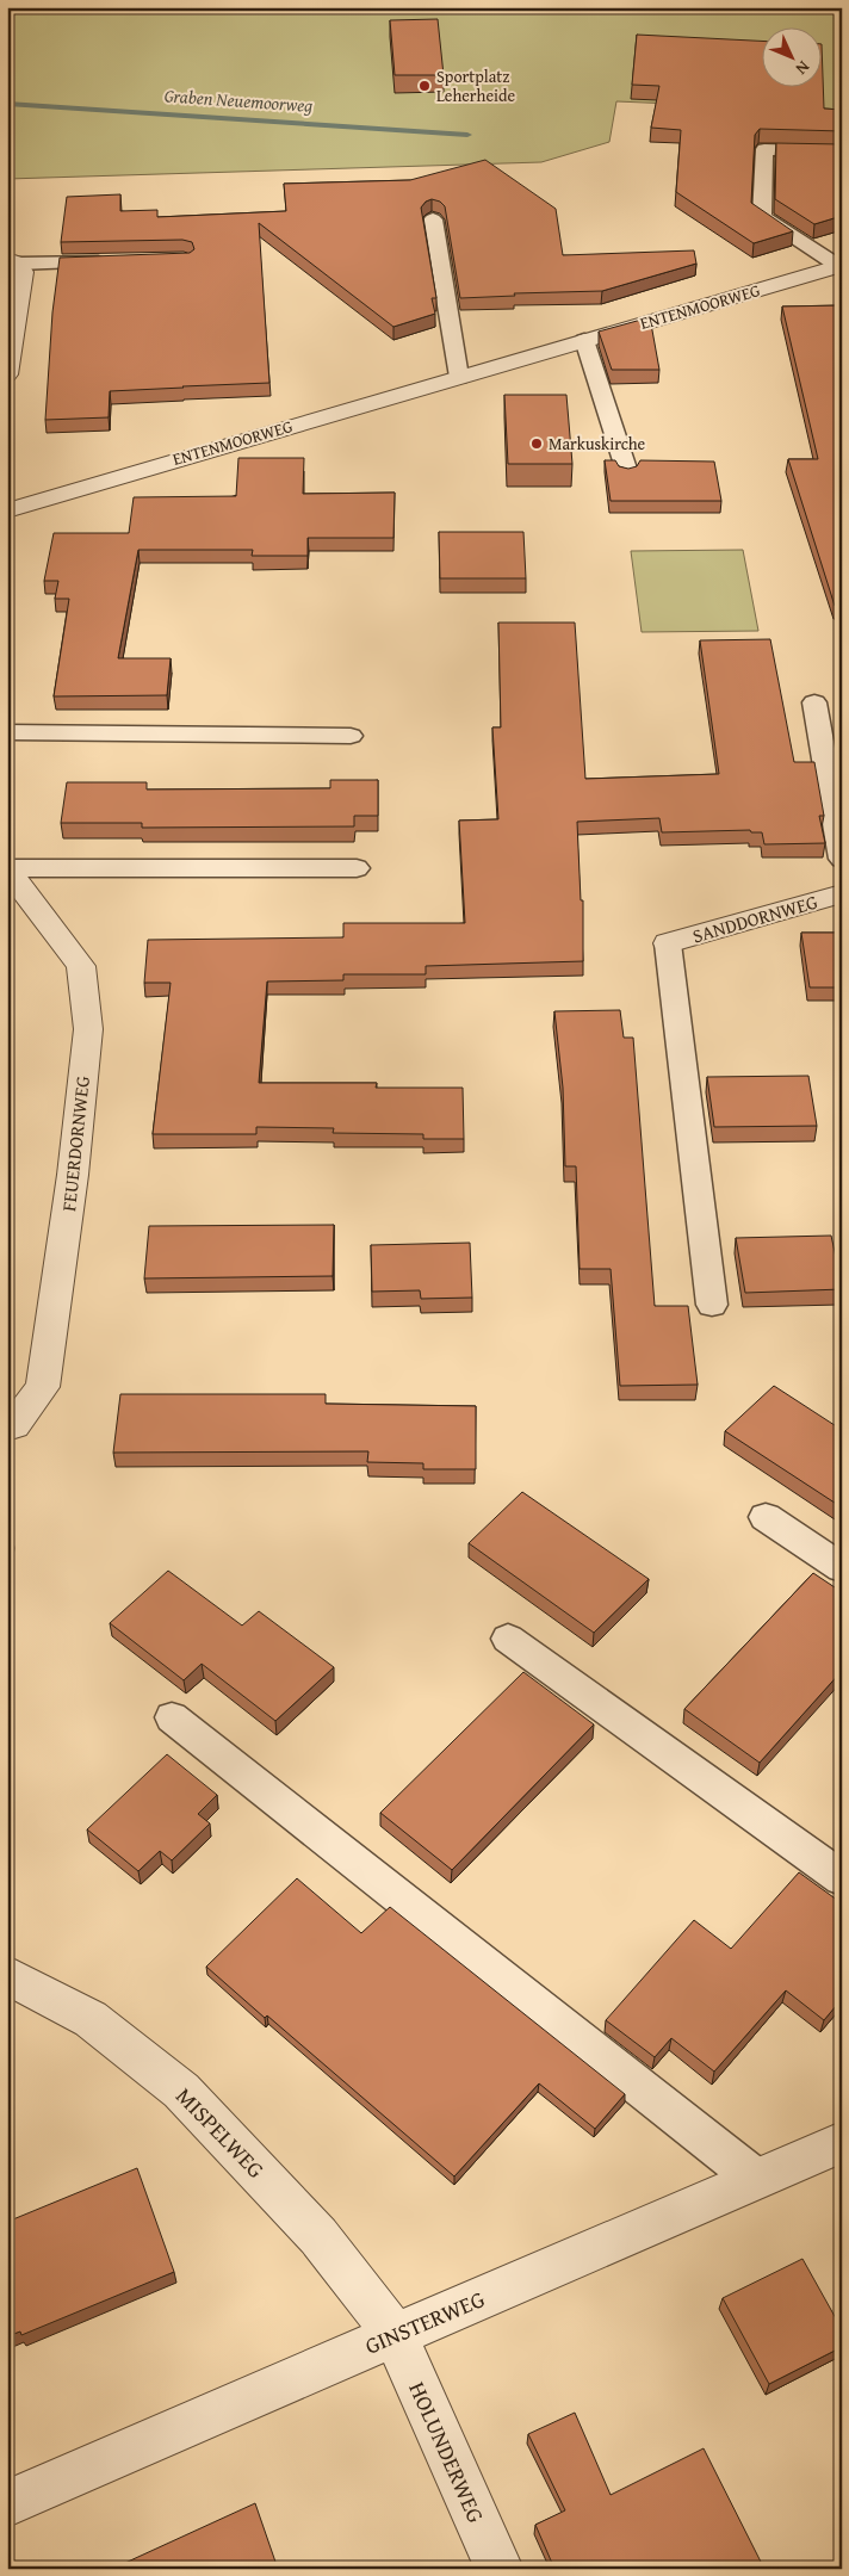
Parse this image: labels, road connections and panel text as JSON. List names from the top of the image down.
{
  "streets": {
    "street": [
      "ENTENMOORWEG",
      "SANDDORNWEG",
      "FEUERDORNWEG",
      "MISPELWEG",
      "GINSTERWEG",
      "HOLUNDERWEG"
    ]
  },
  "crossings": [
    ["MISPELWEG", "GINSTERWEG"],
    ["MISPELWEG", "HOLUNDERWEG"],
    ["GINSTERWEG", "HOLUNDERWEG"]
  ],
  "water": ["Graben Neuemoorweg"],
  "places": ["Sportplatz Leherheide", "Markuskirche"],
  "north": "bottom right"
}
